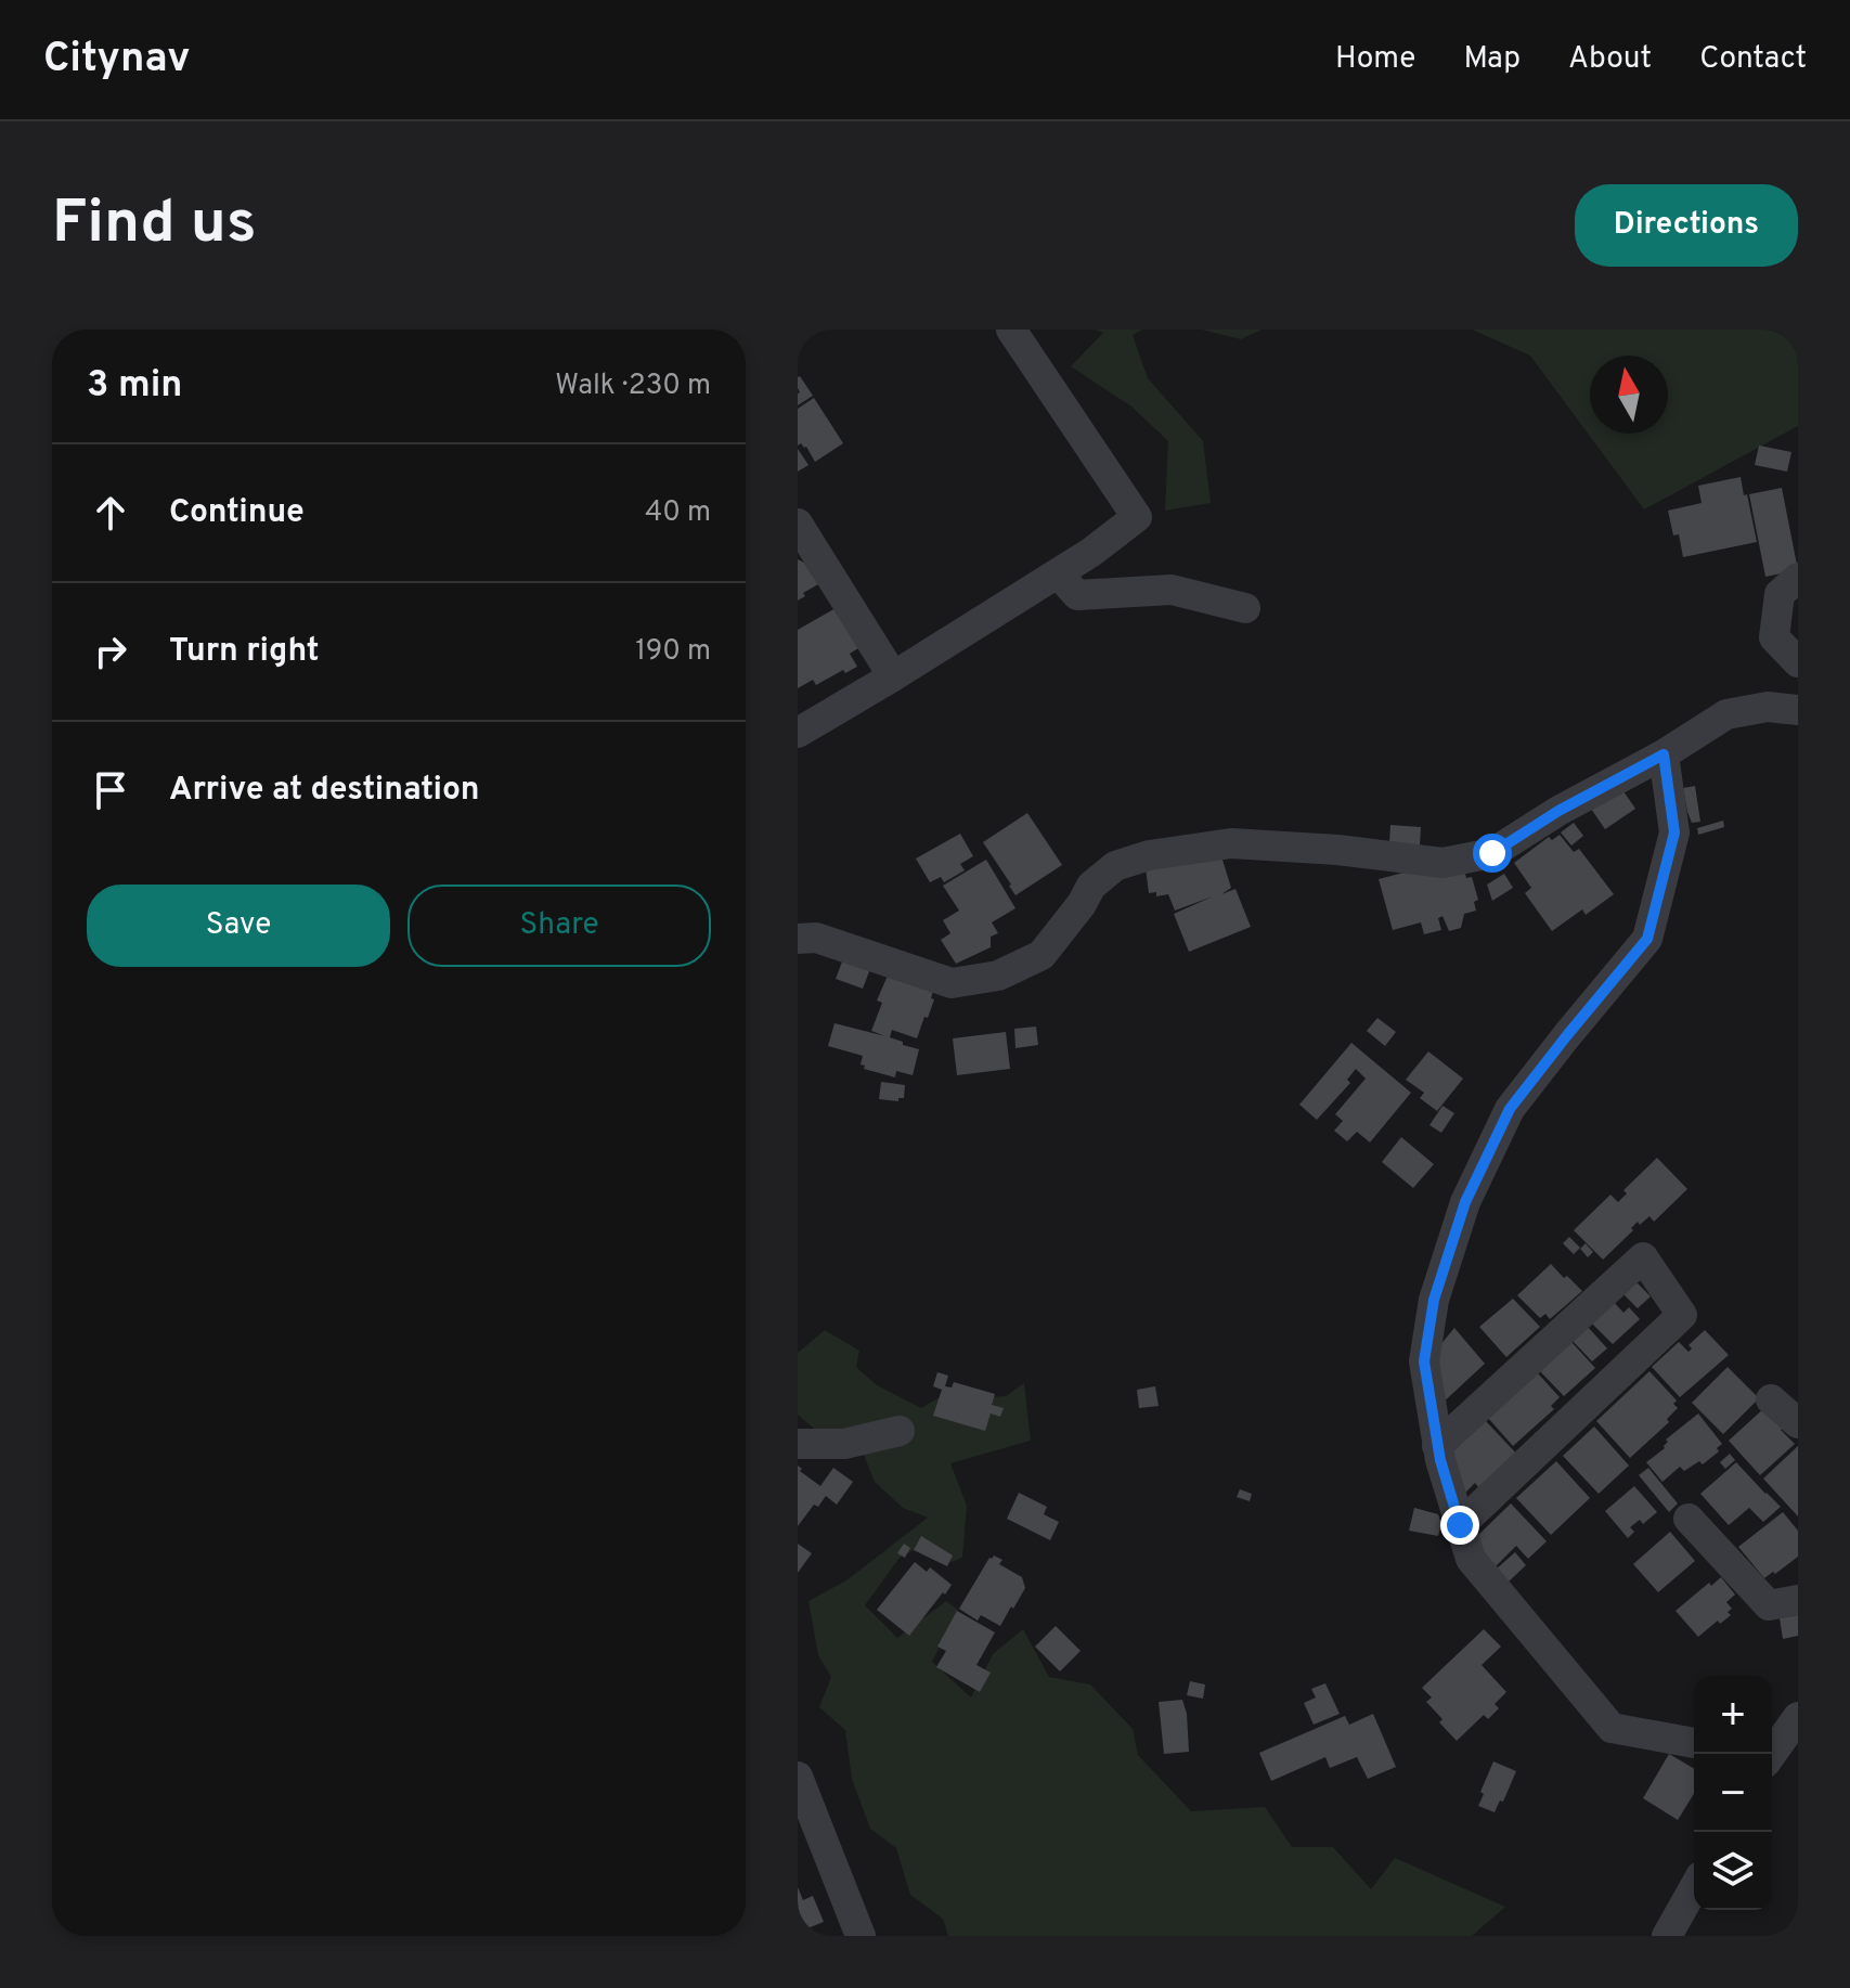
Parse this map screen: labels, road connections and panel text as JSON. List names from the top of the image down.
{
  "north": "top",
  "page": {
    "header": "Citynav",
    "nav": [
      "Home",
      "Map",
      "About",
      "Contact"
    ],
    "buttons": [
      "Directions",
      ["Save", "Share"]
    ],
    "title": "Find us",
    "heading": ["3 min", "Walk · 230 m"],
    "list": [
      ["Continue", "40 m"],
      ["Turn right", "190 m"],
      "Arrive at destination"
    ],
    "map_buttons": ["+", "−"]
  }
}
